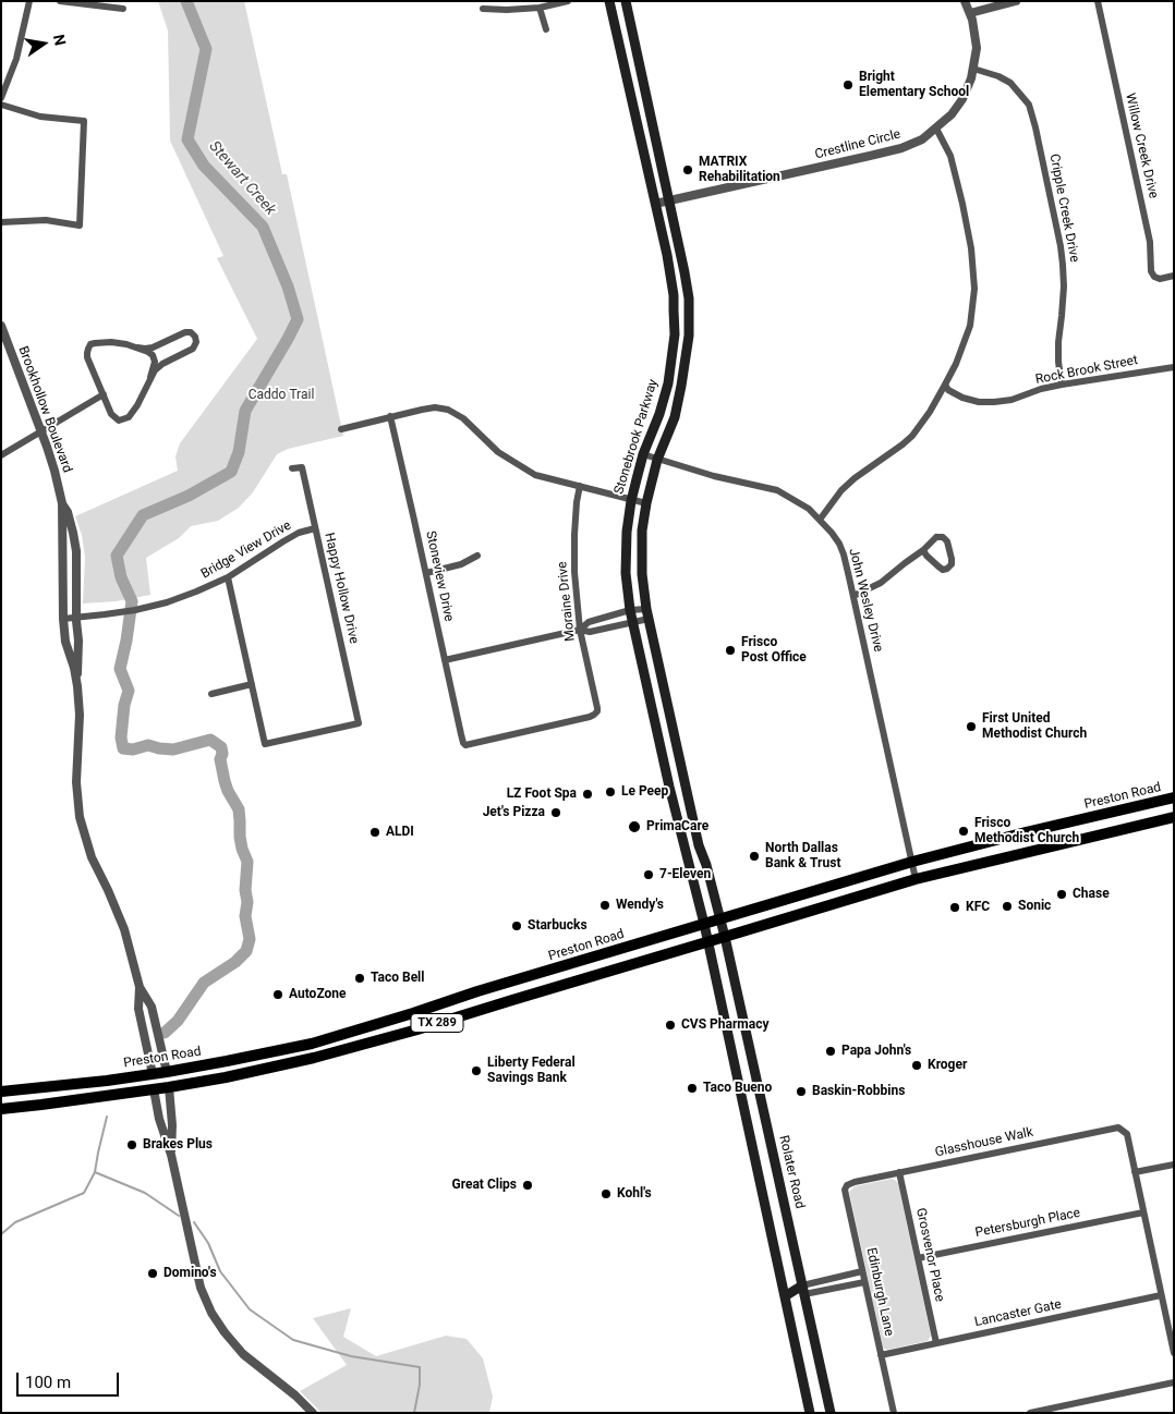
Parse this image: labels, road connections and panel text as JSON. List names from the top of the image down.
{
  "streets": {
    "main road": [
      "Stonebrook Parkway",
      "Preston Road",
      "TX 289",
      "Rolater Road"
    ],
    "street": [
      "Crestline Circle",
      "Willow Creek Drive",
      "Cripple Creek Drive",
      "Rock Brook Street",
      "Brookhollow Boulevard",
      "Bridge View Drive",
      "Stoneview Drive",
      "Happy Hollow Drive",
      "John Wesley Drive",
      "Moraine Drive",
      "Glasshouse Walk",
      "Petersburgh Place",
      "Grosvenor Place",
      "Edinburgh Lane",
      "Lancaster Gate"
    ]
  },
  "crossings": [
    ["Crestline Circle", "Cripple Creek Drive"],
    ["Crestline Circle", "Stonebrook Parkway"],
    ["Cripple Creek Drive", "Rock Brook Street"],
    ["Brookhollow Boulevard", "Bridge View Drive"],
    ["Brookhollow Boulevard", "Preston Road"],
    ["Stonebrook Parkway", "John Wesley Drive"],
    ["Stonebrook Parkway", "Preston Road"],
    ["Stonebrook Parkway", "TX 289"],
    ["Stonebrook Parkway", "Rolater Road"],
    ["Bridge View Drive", "Happy Hollow Drive"],
    ["Stoneview Drive", "Moraine Drive"],
    ["John Wesley Drive", "Preston Road"],
    ["John Wesley Drive", "TX 289"],
    ["TX 289", "Rolater Road"],
    ["Glasshouse Walk", "Grosvenor Place"],
    ["Glasshouse Walk", "Edinburgh Lane"],
    ["Petersburgh Place", "Grosvenor Place"],
    ["Grosvenor Place", "Lancaster Gate"],
    ["Edinburgh Lane", "Lancaster Gate"]
  ],
  "water": ["Stewart Creek"],
  "parks": ["Caddo Trail"],
  "places": [
    "Bright Elementary School",
    "MATRIX Rehabilitation",
    "Frisco Post Office",
    "First United Methodist Church",
    "Le Peep",
    "LZ Foot Spa",
    "Jet's Pizza",
    "PrimaCare",
    "Frisco Methodist Church",
    "ALDI",
    "North Dallas Bank & Trust",
    "7-Eleven",
    "Chase",
    "Wendy's",
    "Sonic",
    "KFC",
    "Starbucks",
    "Taco Bell",
    "AutoZone",
    "CVS Pharmacy",
    "Papa John's",
    "Kroger",
    "Liberty Federal Savings Bank",
    "Taco Bueno",
    "Baskin-Robbins",
    "Brakes Plus",
    "Great Clips",
    "Kohl's",
    "Domino's"
  ],
  "scale_bar": "100 m",
  "north": "right"
}
